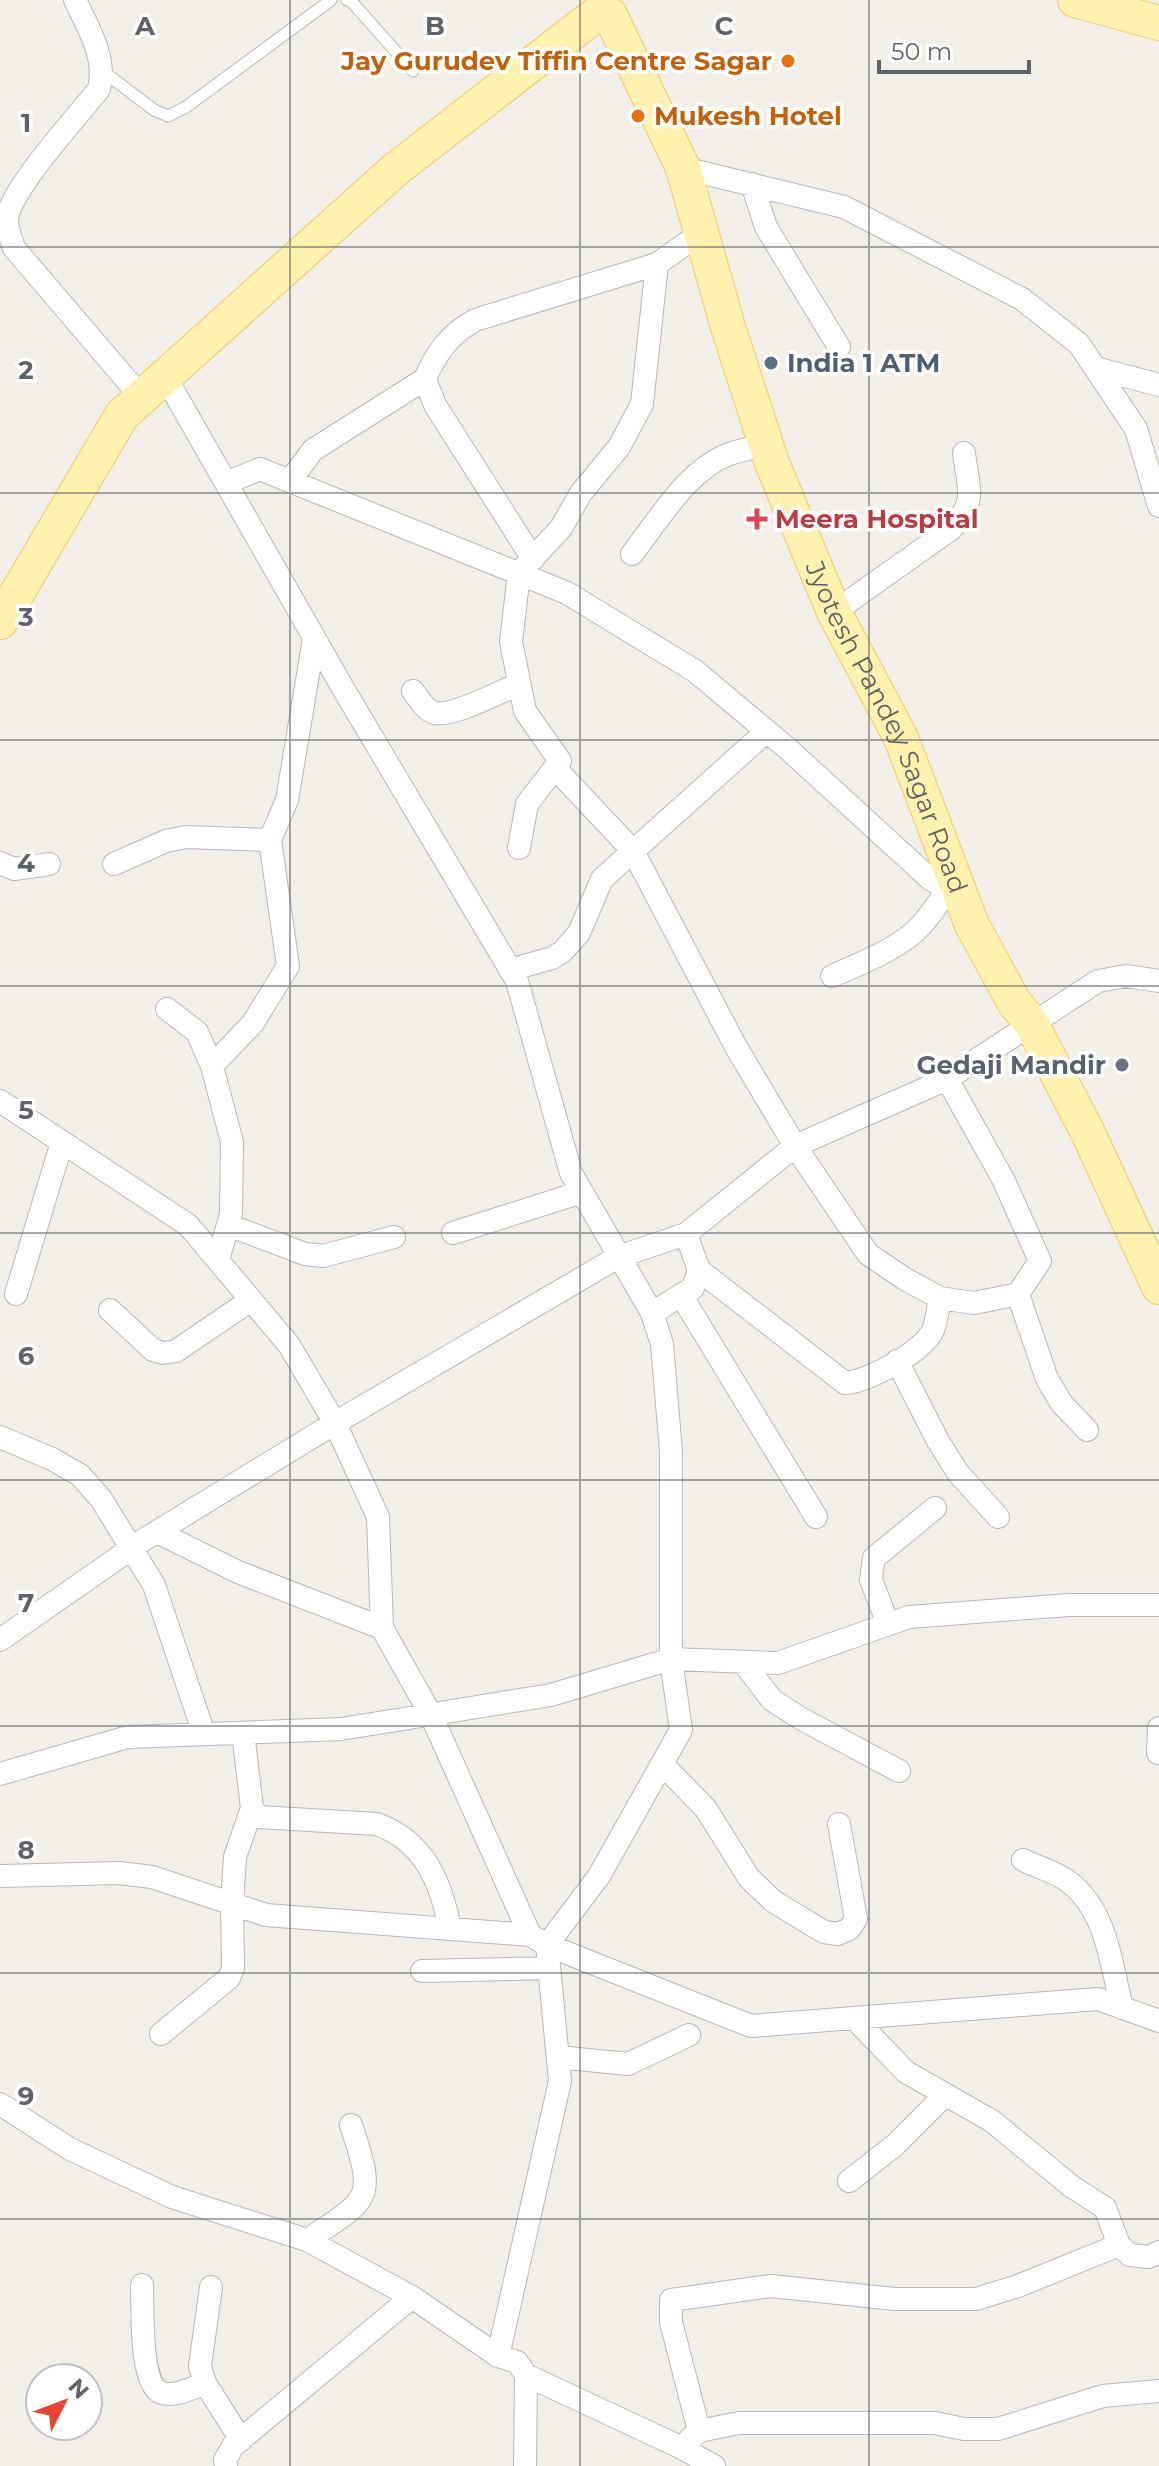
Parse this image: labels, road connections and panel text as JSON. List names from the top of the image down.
{
  "streets": {
    "main road": ["Jyotesh Pandey Sagar Road"]
  },
  "places": {
    "other": [
      "Jay Gurudev Tiffin Centre Sagar",
      "Mukesh Hotel",
      "India 1 ATM",
      "Gedaji Mandir"
    ],
    "health": ["Meera Hospital"]
  },
  "scale_bar": "50 m",
  "north": "top right",
  "grid": {
    "columns": ["A", "B", "C"],
    "rows": [
      "1",
      "2",
      "3",
      "4",
      "5",
      "6",
      "7",
      "8",
      "9"
    ]
  }
}
